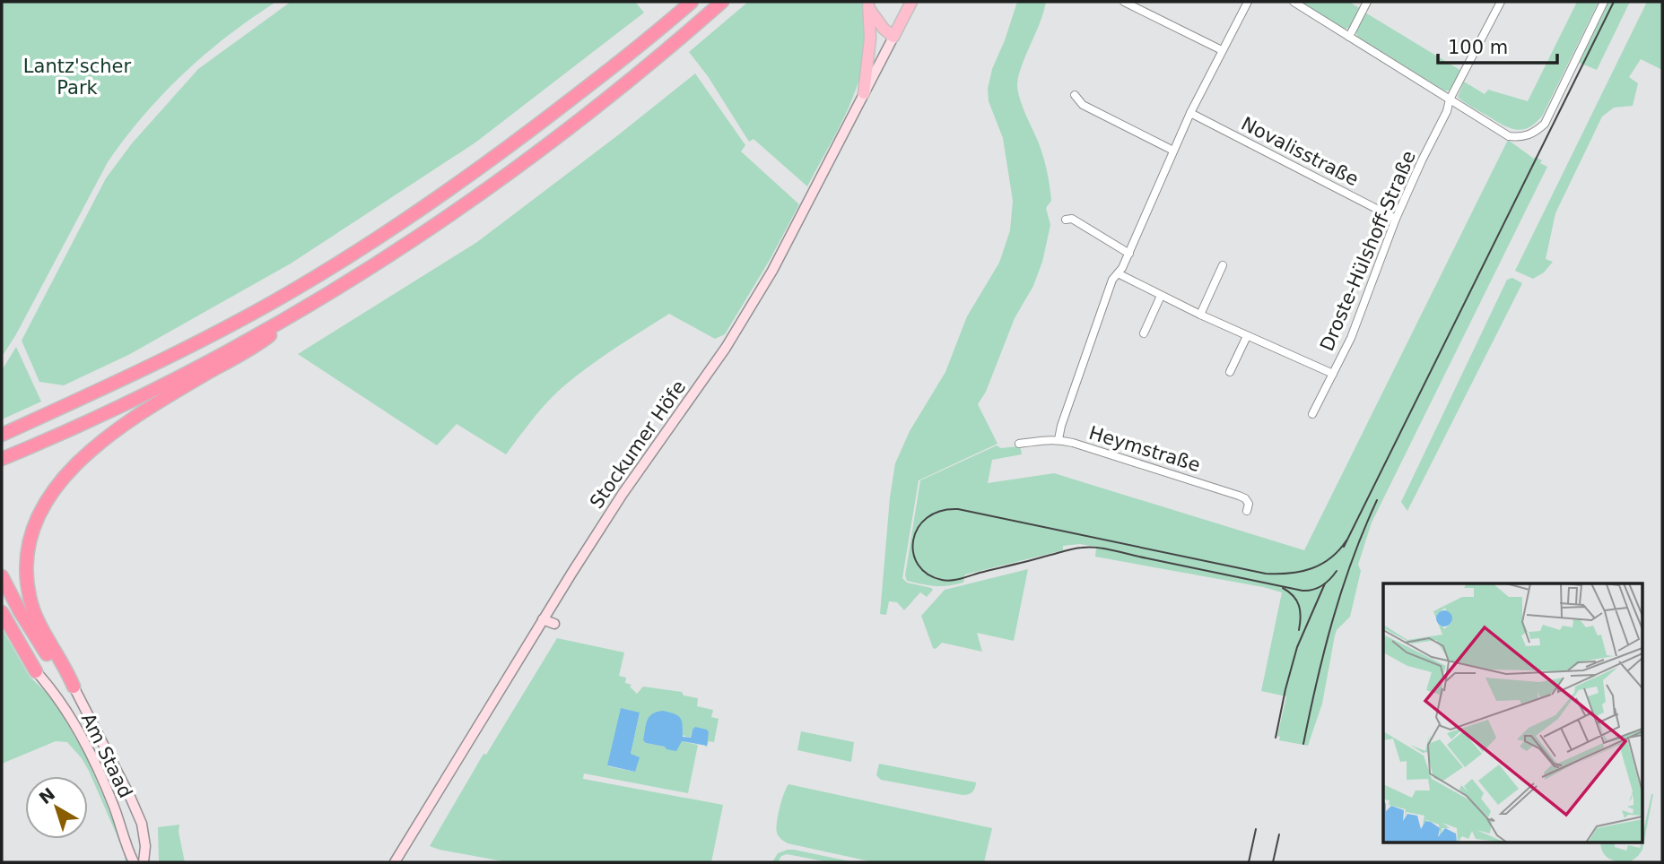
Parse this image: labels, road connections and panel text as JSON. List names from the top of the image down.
{
  "streets": {
    "street": [
      "Novalisstraße",
      "Droste-Hülshoff-Straße",
      "Stockumer Höfe",
      "Heymstraße",
      "Am Staad"
    ]
  },
  "crossings": [
    ["Novalisstraße", "Droste-Hülshoff-Straße"]
  ],
  "parks": ["Lantz'scher Park"],
  "scale_bar": "100 m",
  "north": "top left"
}
